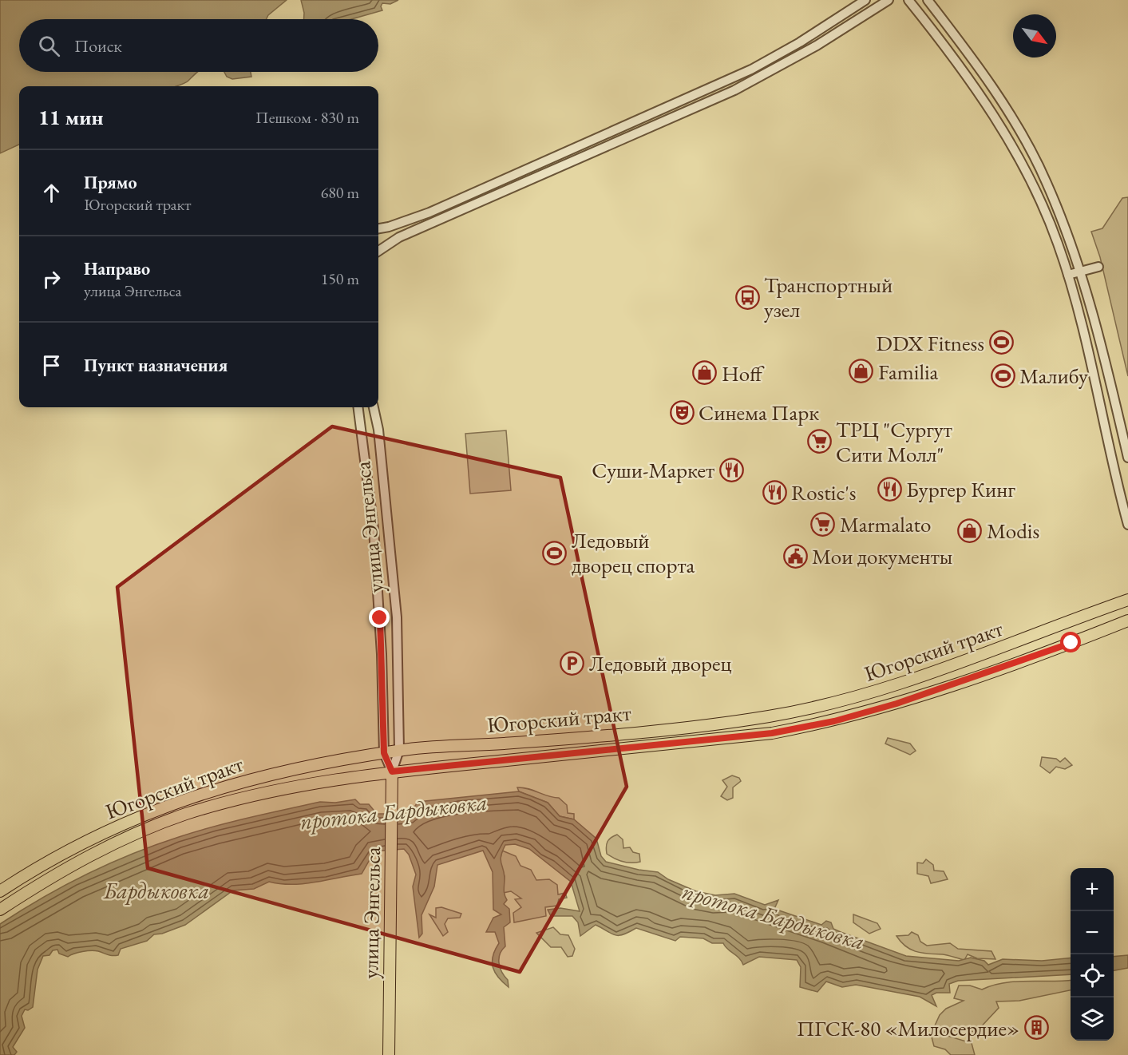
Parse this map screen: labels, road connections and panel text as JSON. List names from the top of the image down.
{
  "streets": {
    "main road": ["улица Энгельса", "Югорский тракт"]
  },
  "crossings": [
    ["улица Энгельса", "Югорский тракт"]
  ],
  "water": ["протока Бардыковка", "Бардыковка"],
  "places": {
    "bus stop": ["Транспортный узел"],
    "sports": ["DDX Fitness", "Малибу", "Ледовый дворец спорта"],
    "shop": ["Familia", "Hoff", "Modis"],
    "theatre": ["Синема Парк"],
    "supermarket": ["ТРЦ \"Сургут Сити Молл\"", "Marmalato"],
    "restaurant": ["Суши-Маркет", "Бургер Кинг", "Rostic's"],
    "public building": ["Мои документы"],
    "parking": ["Ледовый дворец"],
    "building": ["ПГСК-80 «Милосердие»"]
  },
  "north": "bottom right",
  "page": {
    "search": "Поиск",
    "heading": ["11 мин", "Пешком · 830 m"],
    "list": [
      ["Прямо", "Югорский тракт", "680 m"],
      ["Направо", "улица Энгельса", "150 m"],
      "Пункт назначения"
    ],
    "map_buttons": ["+", "−"]
  }
}
